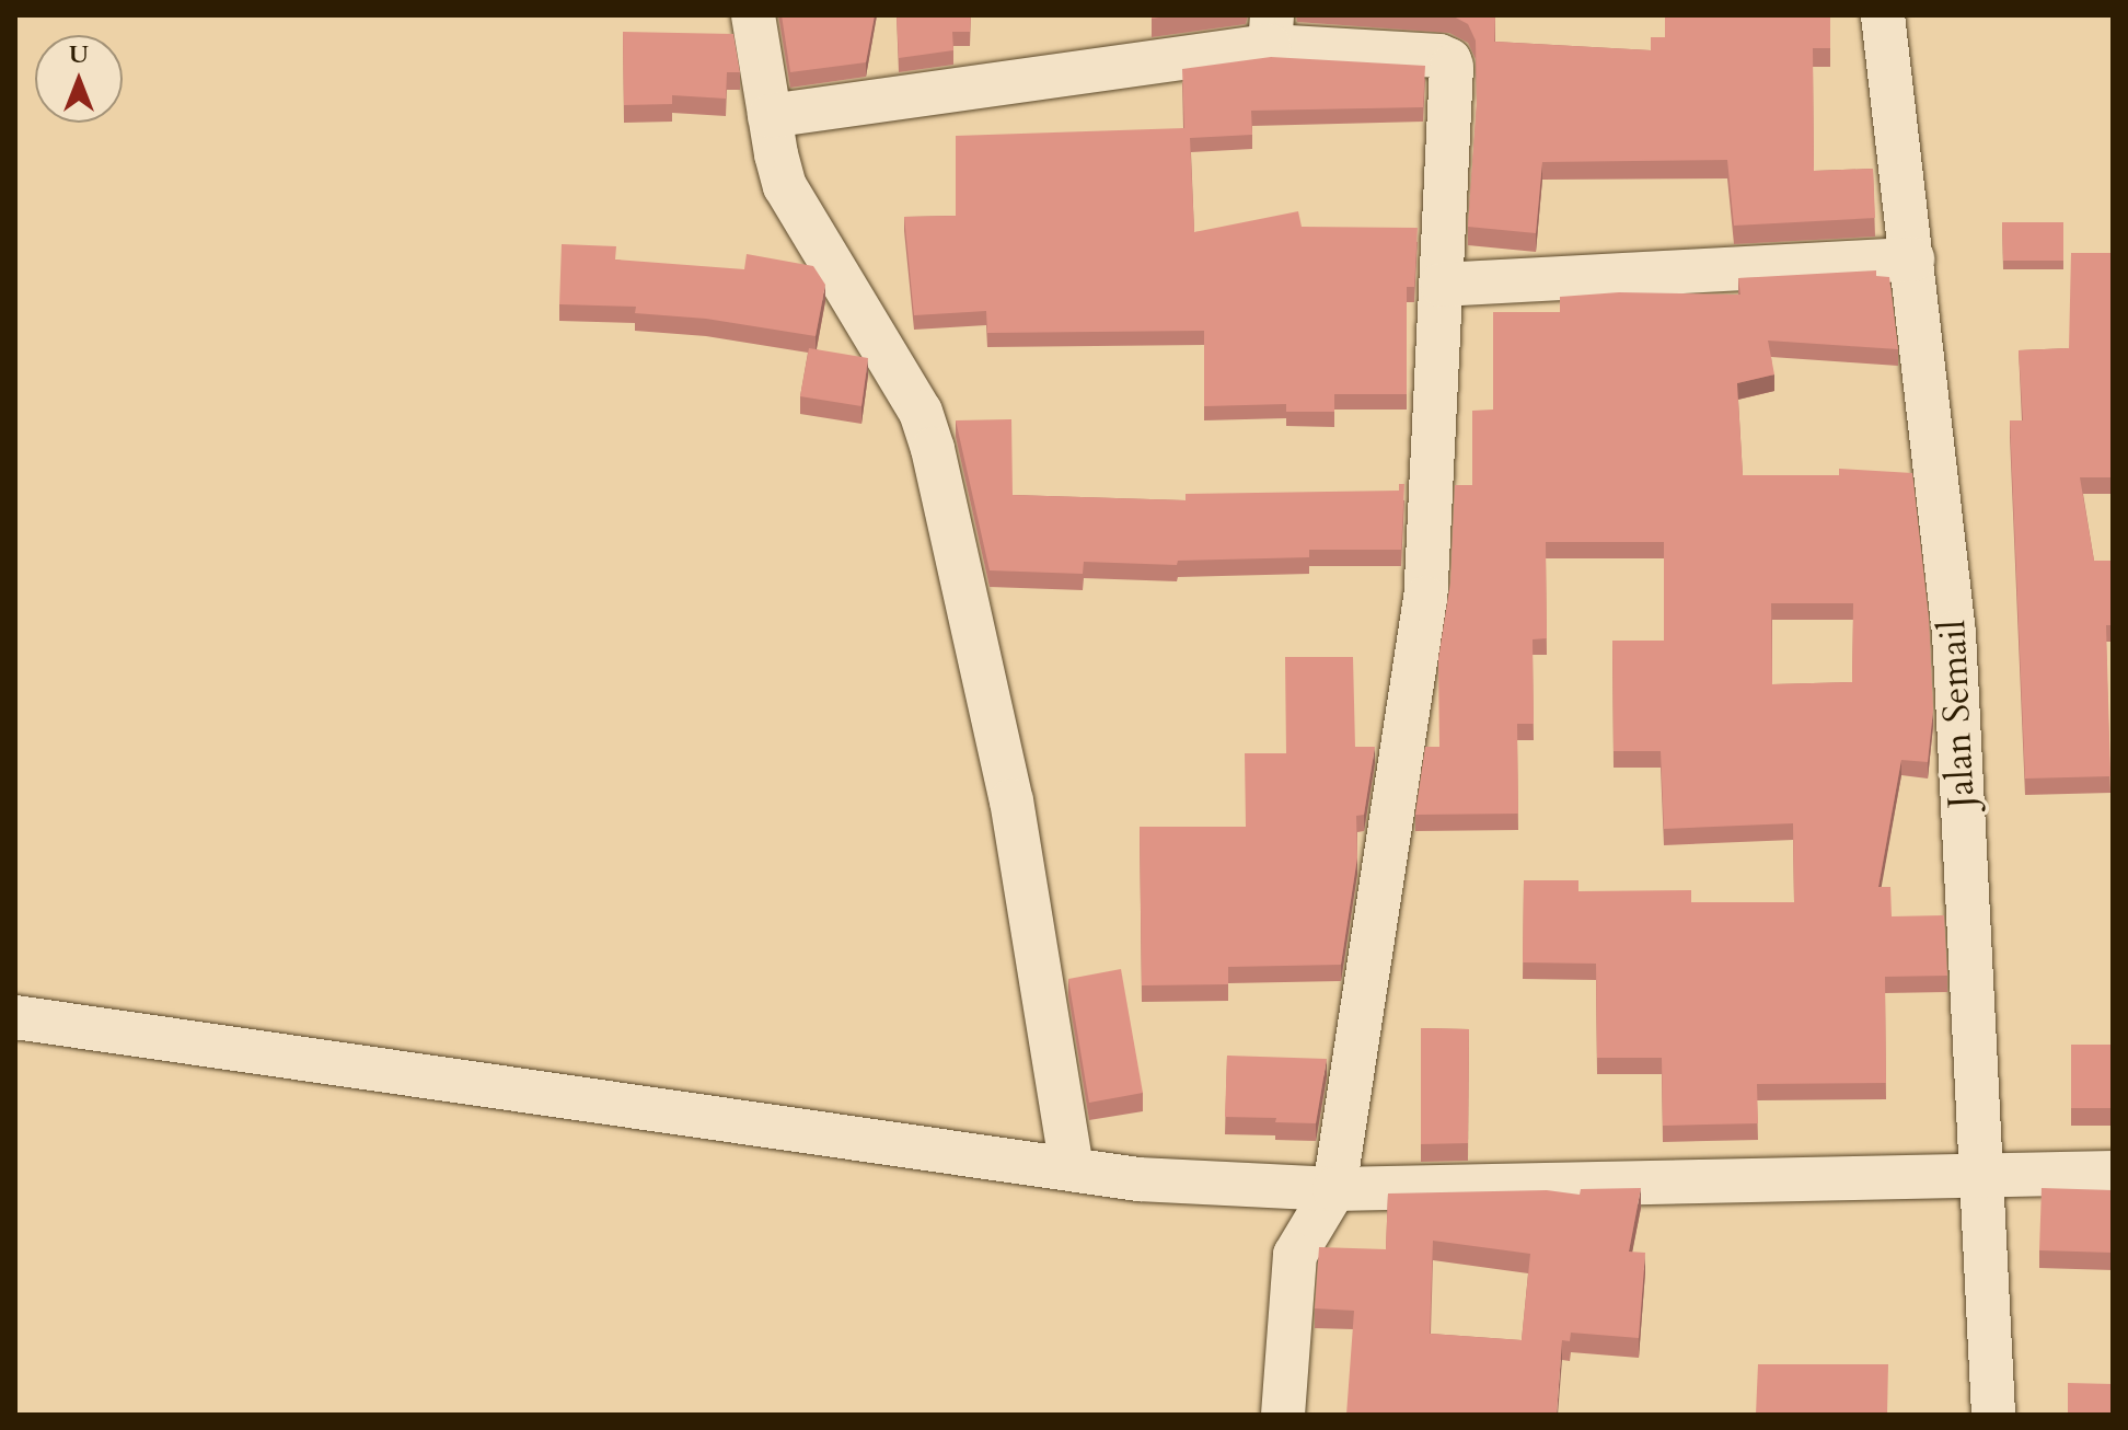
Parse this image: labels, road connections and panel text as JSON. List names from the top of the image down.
{
  "streets": {
    "street": ["Jalan Semail"]
  },
  "north": "top"
}
